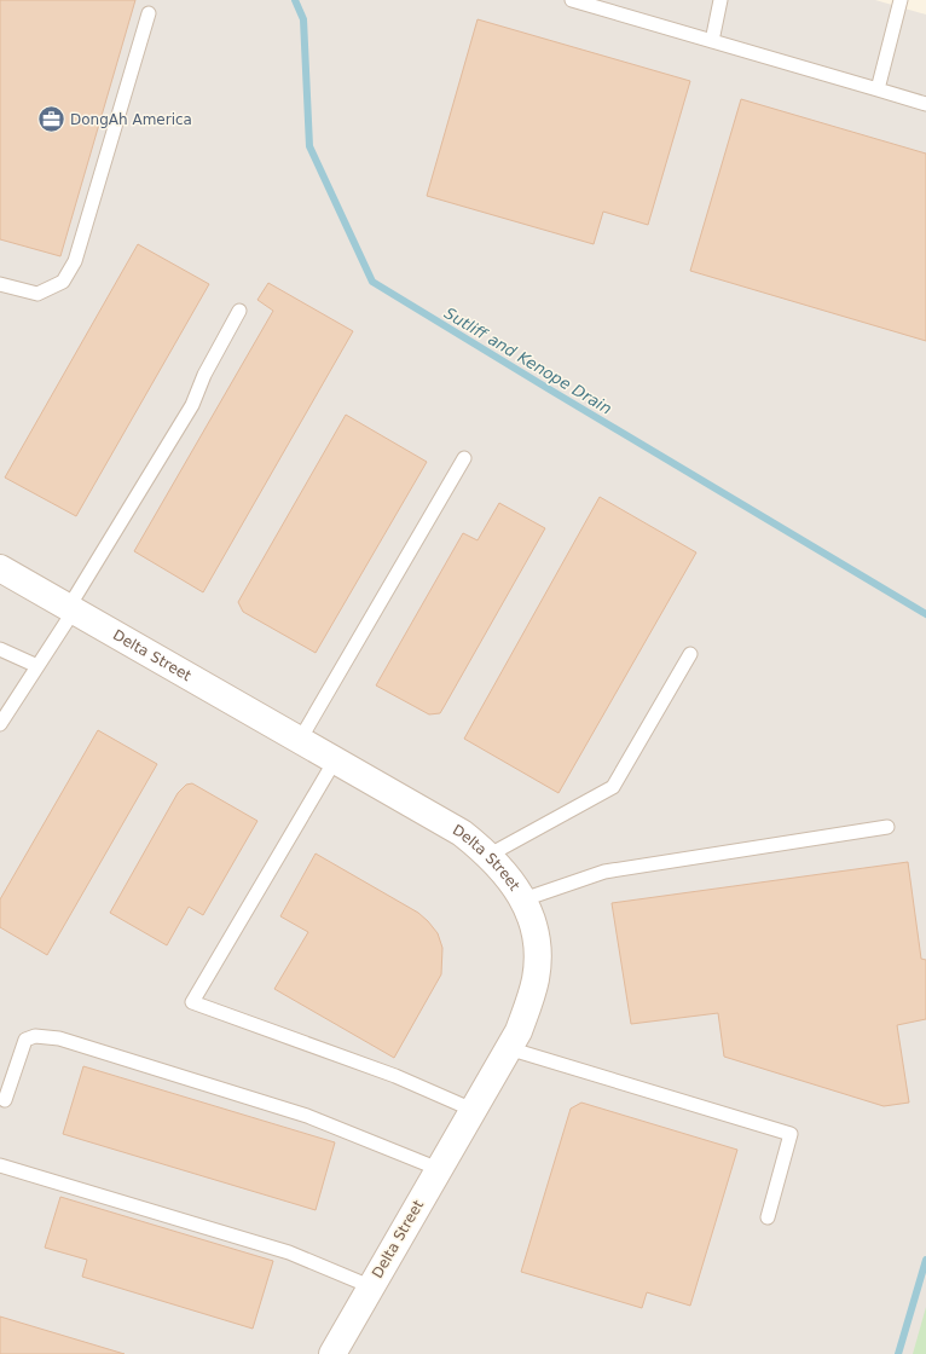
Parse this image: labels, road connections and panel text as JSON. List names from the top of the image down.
{
  "streets": {
    "street": ["Delta Street"]
  },
  "water": ["Sutliff and Kenope Drain"],
  "places": {
    "office": ["DongAh America"]
  }
}
